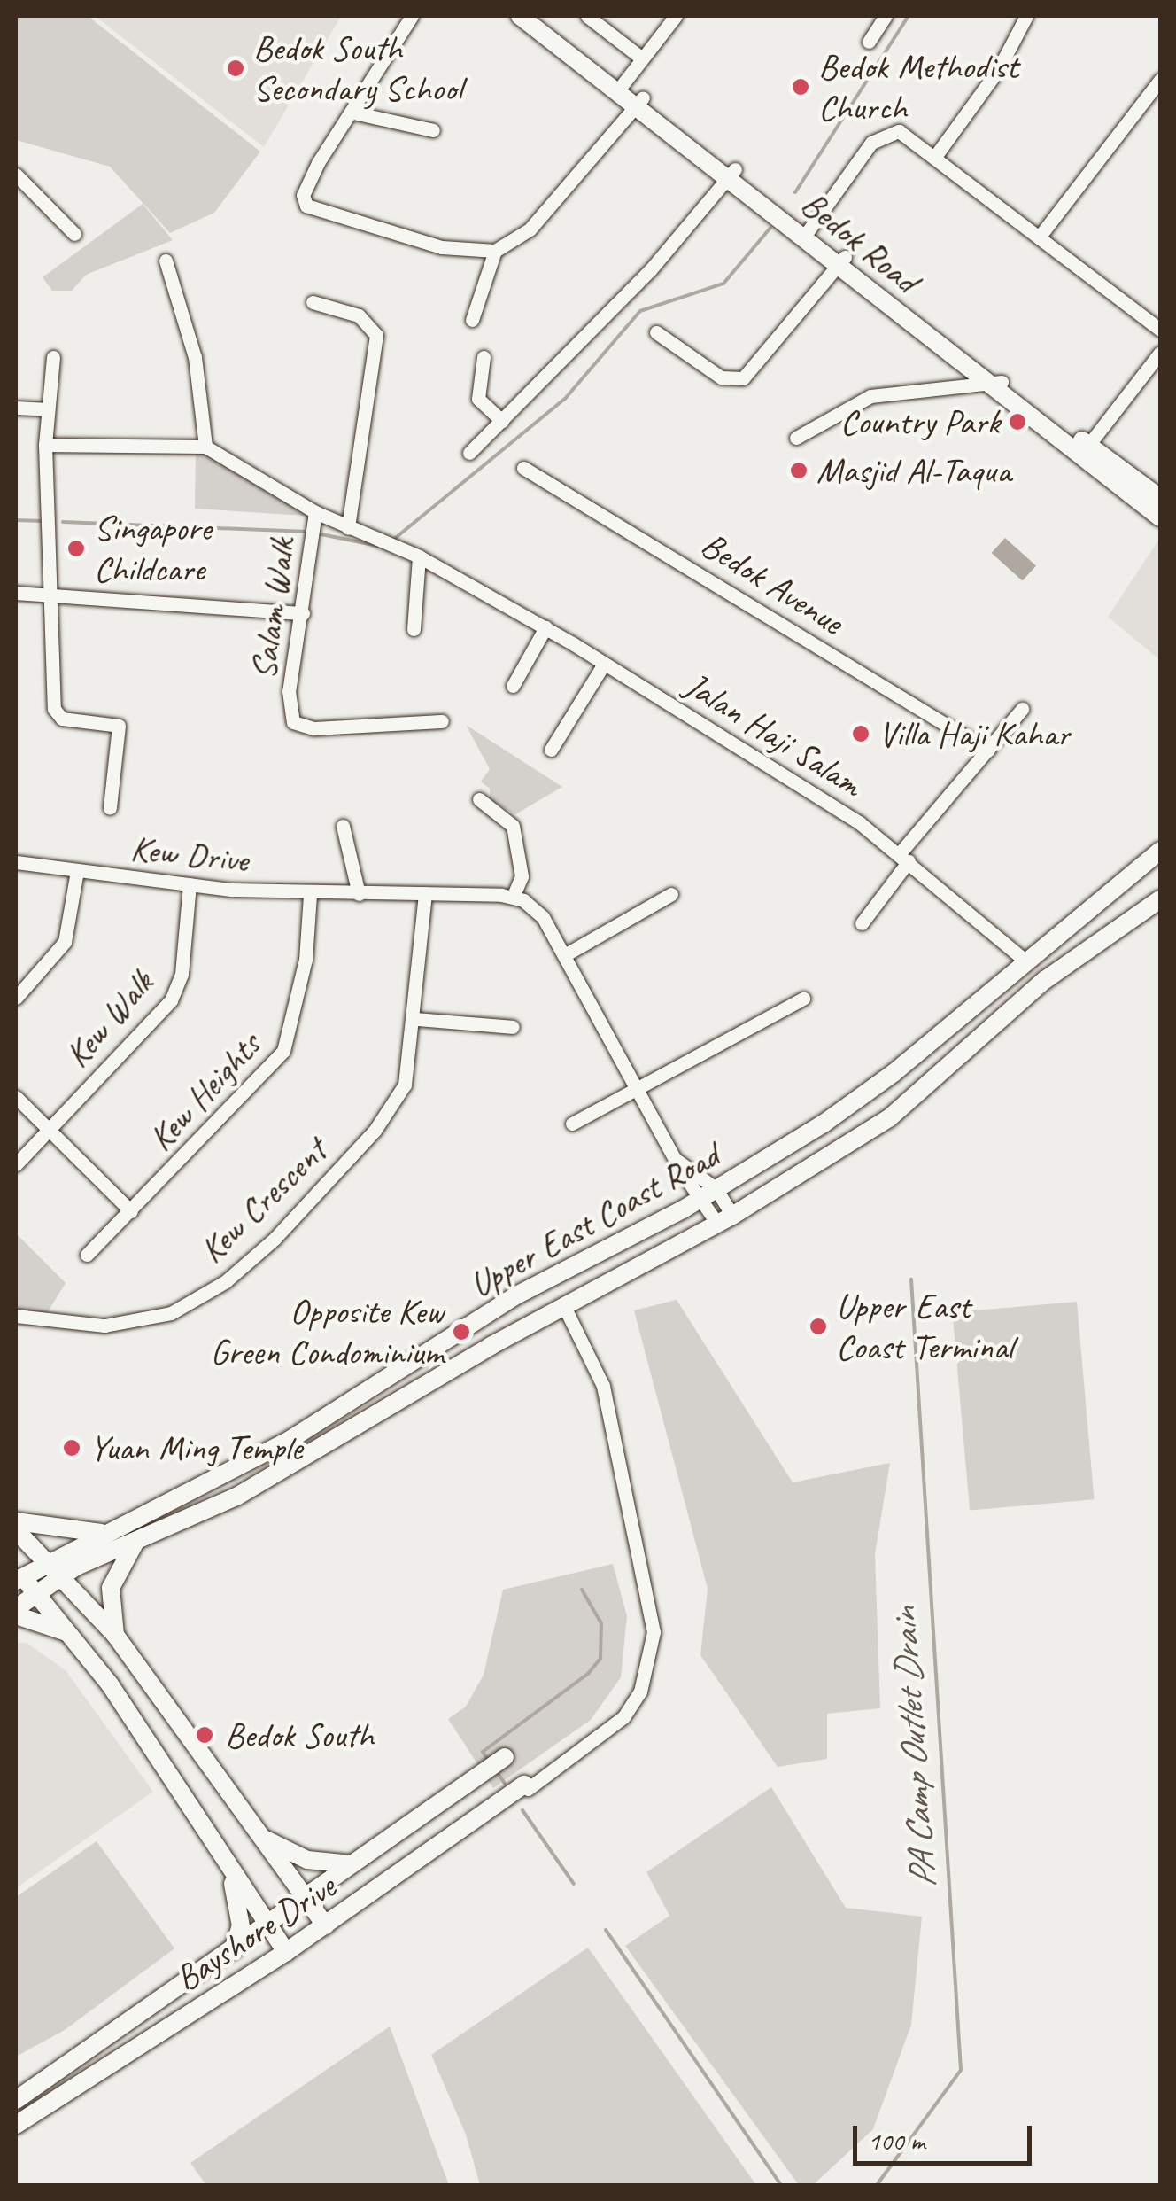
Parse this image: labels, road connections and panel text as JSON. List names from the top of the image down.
{
  "streets": {
    "main road": ["Bedok Road", "Upper East Coast Road", "Bayshore Drive"],
    "street": [
      "Bedok Avenue",
      "Salam Walk",
      "Jalan Haji Salam",
      "Kew Drive",
      "Kew Walk",
      "Kew Heights",
      "Kew Crescent"
    ]
  },
  "crossings": [
    ["Salam Walk", "Jalan Haji Salam"],
    ["Jalan Haji Salam", "Upper East Coast Road"],
    ["Kew Drive", "Kew Walk"],
    ["Kew Drive", "Kew Heights"],
    ["Kew Drive", "Kew Crescent"]
  ],
  "water": ["PA Camp Outlet Drain"],
  "places": [
    "Bedok South Secondary School",
    "Bedok Methodist Church",
    "Country Park",
    "Masjid Al-Taqua",
    "Singapore Childcare",
    "Villa Haji Kahar",
    "Upper East Coast Terminal",
    "Opposite Kew Green Condominium",
    "Yuan Ming Temple",
    "Bedok South"
  ],
  "scale_bar": "100 m"
}
